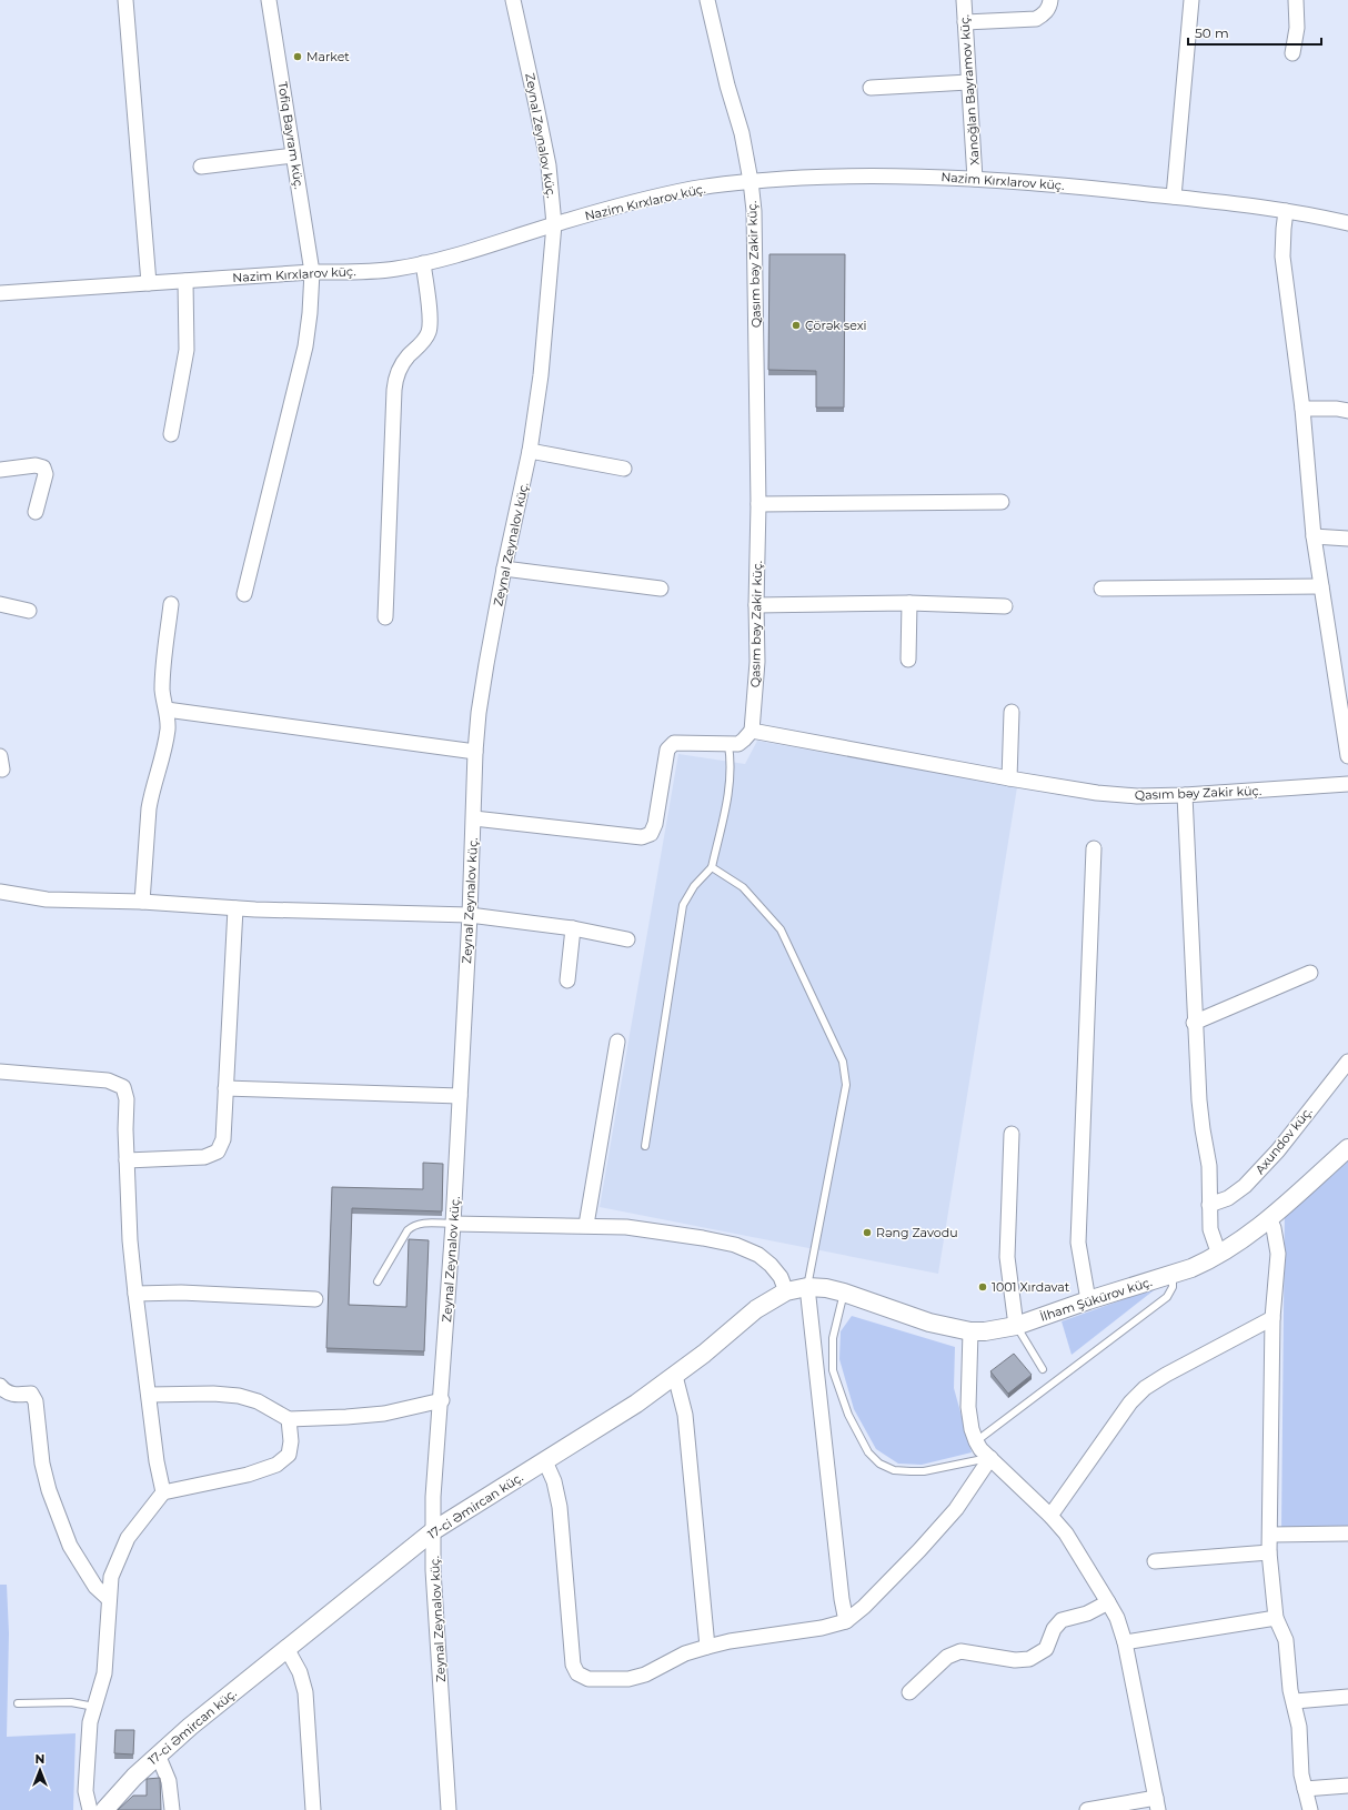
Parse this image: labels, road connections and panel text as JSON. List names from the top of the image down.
{
  "streets": {
    "street": [
      "Xanoğlan Bayramov küç.",
      "Tofiq Bayram küç.",
      "Zeynal Zeynalov küç.",
      "Nazim Kırxlarov küç.",
      "Qasım bəy Zakir küç.",
      "Axundov küç.",
      "İlham Şükürov küç.",
      "17-ci Əmircan küç."
    ]
  },
  "crossings": [
    ["Xanoğlan Bayramov küç.", "Nazim Kırxlarov küç."],
    ["Tofiq Bayram küç.", "Nazim Kırxlarov küç."],
    ["Zeynal Zeynalov küç.", "Nazim Kırxlarov küç."],
    ["Zeynal Zeynalov küç.", "17-ci Əmircan küç."],
    ["Nazim Kırxlarov küç.", "Qasım bəy Zakir küç."],
    ["İlham Şükürov küç.", "17-ci Əmircan küç."]
  ],
  "places": [
    "Market",
    "Çörək sexi",
    "Rəng Zavodu",
    "1001 Xırdavat"
  ],
  "scale_bar": "50 m",
  "north": "top"
}
